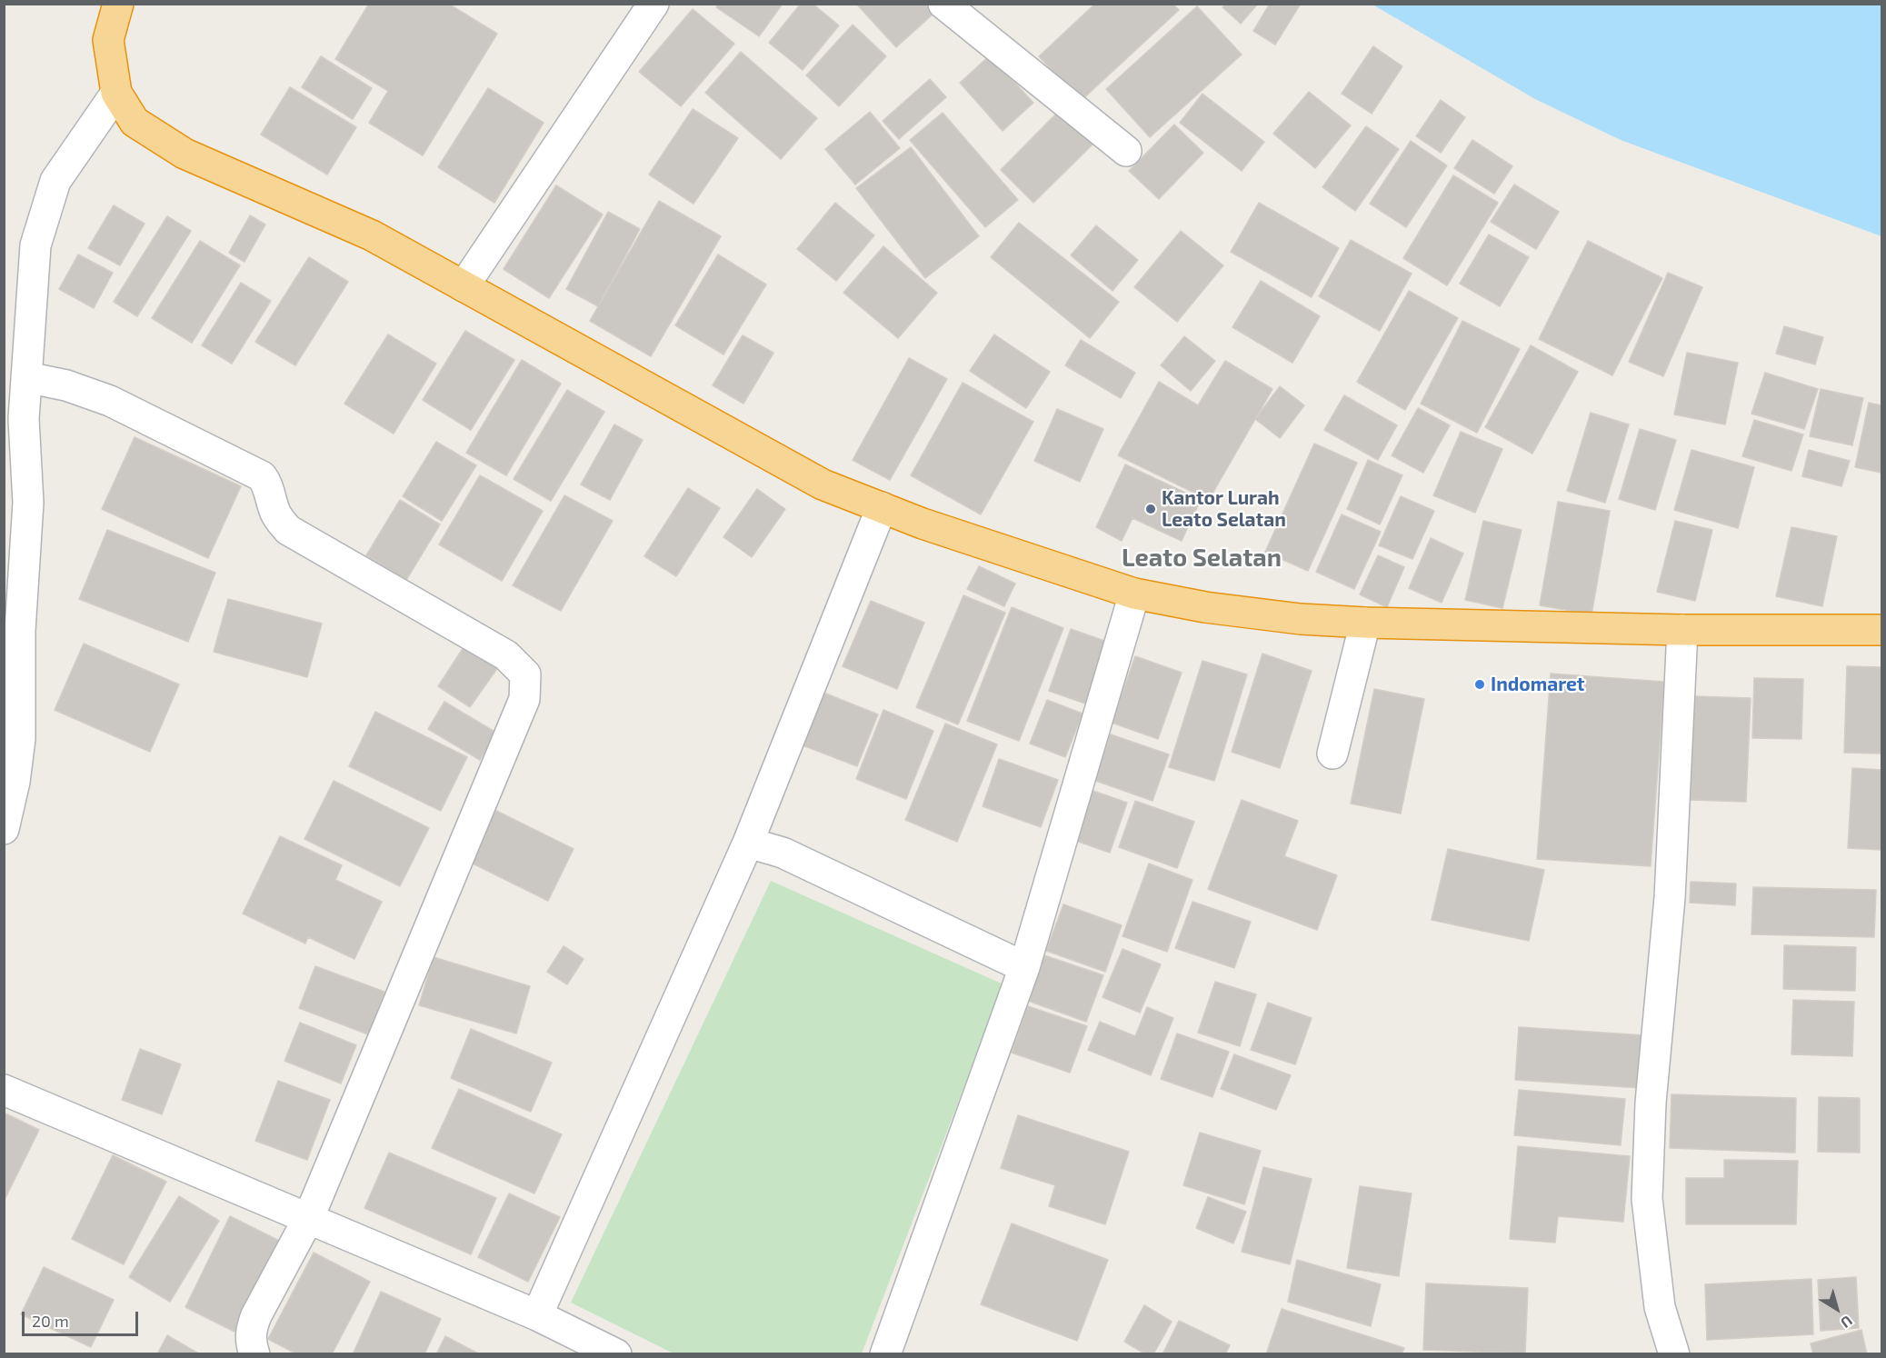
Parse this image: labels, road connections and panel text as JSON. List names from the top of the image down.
{
  "districts": ["Leato Selatan"],
  "places": ["Kantor Lurah Leato Selatan", "Indomaret"],
  "scale_bar": "20 m",
  "north": "bottom right"
}
